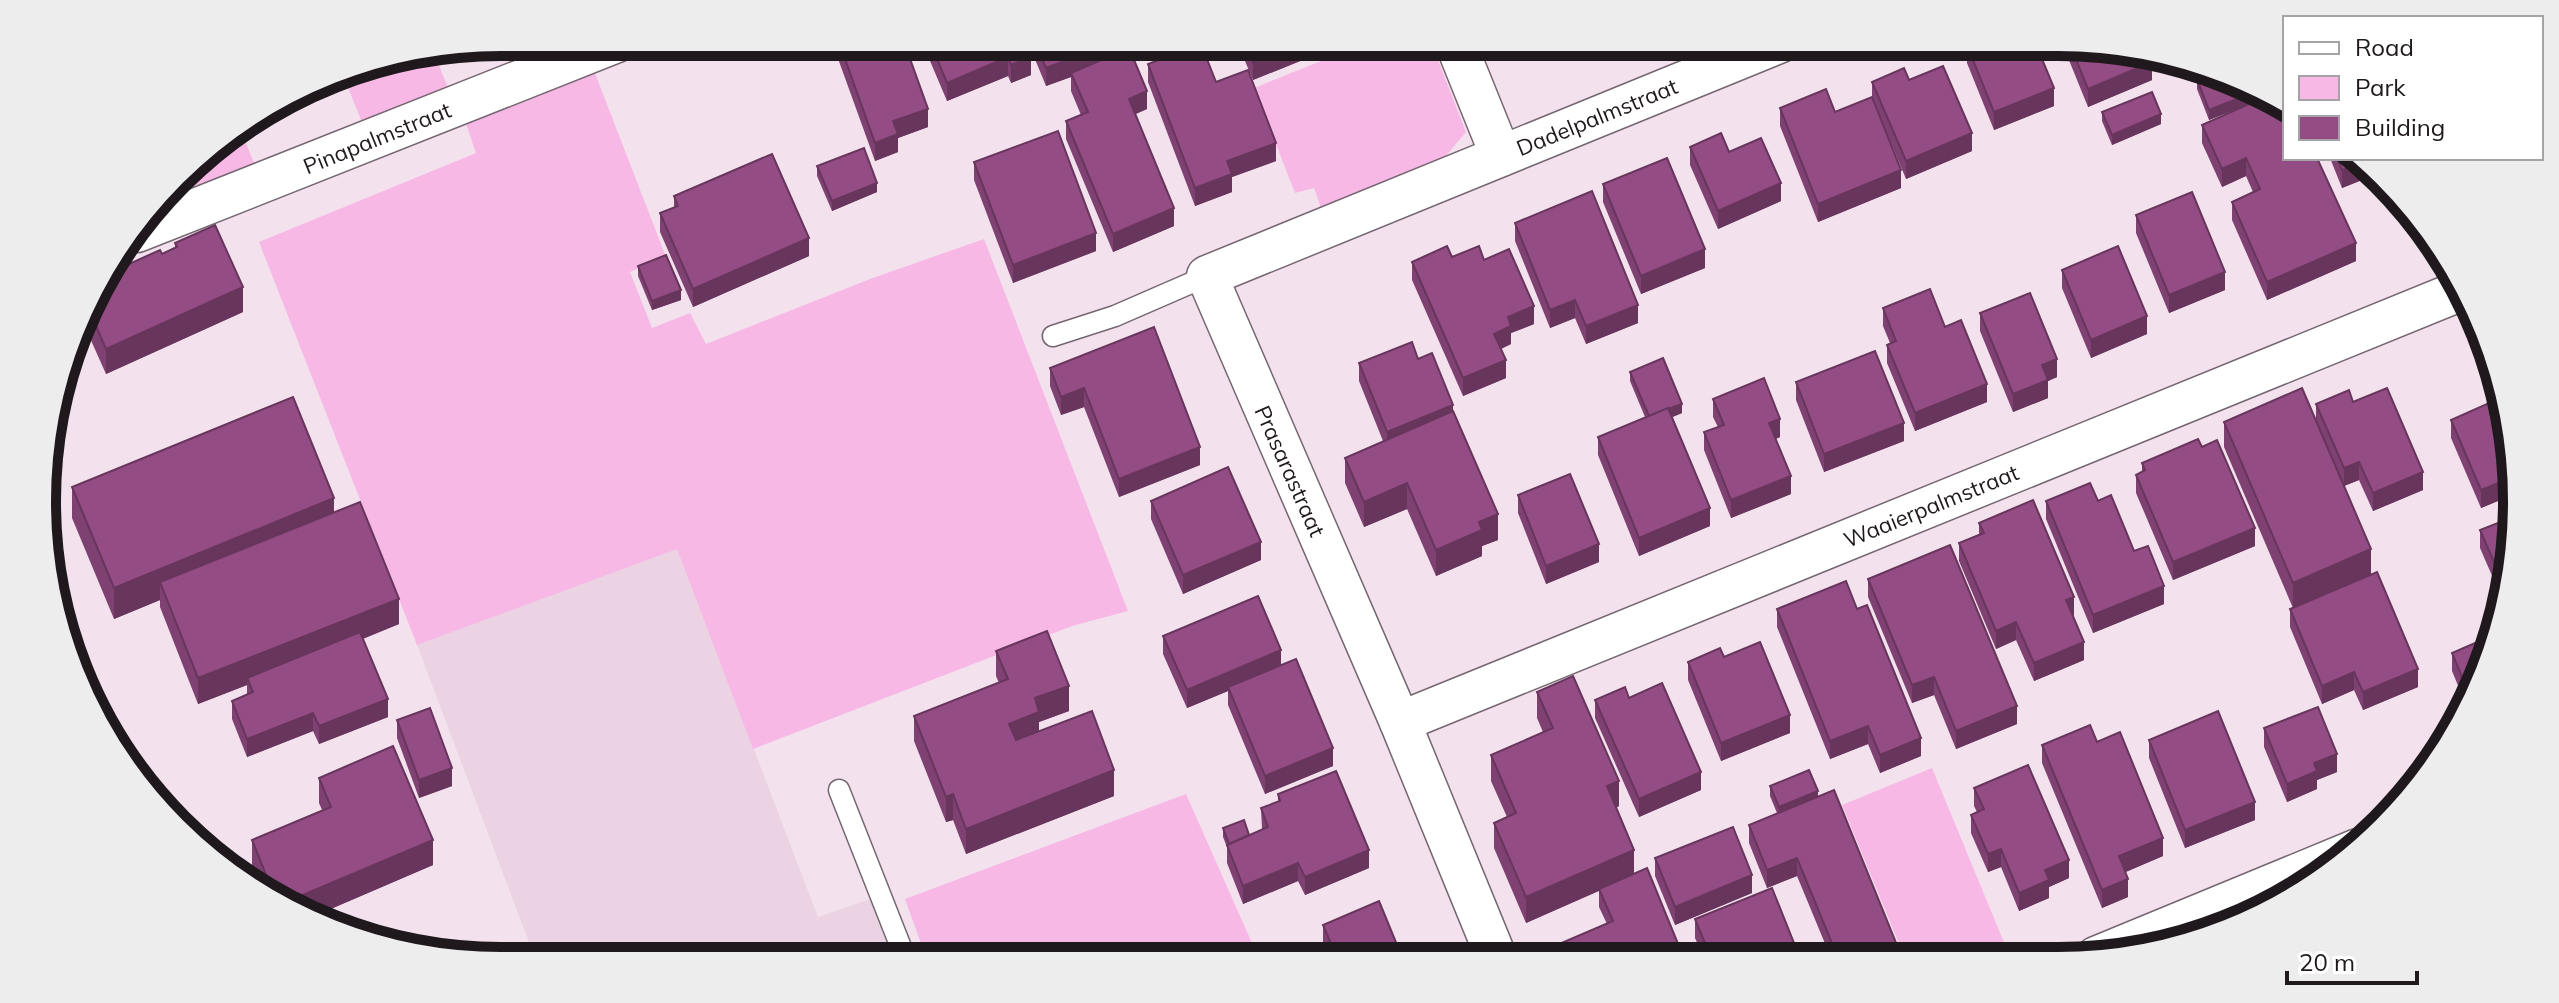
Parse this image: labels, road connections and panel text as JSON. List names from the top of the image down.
{
  "streets": {
    "street": [
      "Dadelpalmstraat",
      "Pinapalmstraat",
      "Prasarastraat",
      "Waaierpalmstraat"
    ]
  },
  "crossings": [
    ["Prasarastraat", "Waaierpalmstraat"]
  ],
  "legend": ["Road", "Park", "Building"],
  "scale_bar": "20 m"
}
